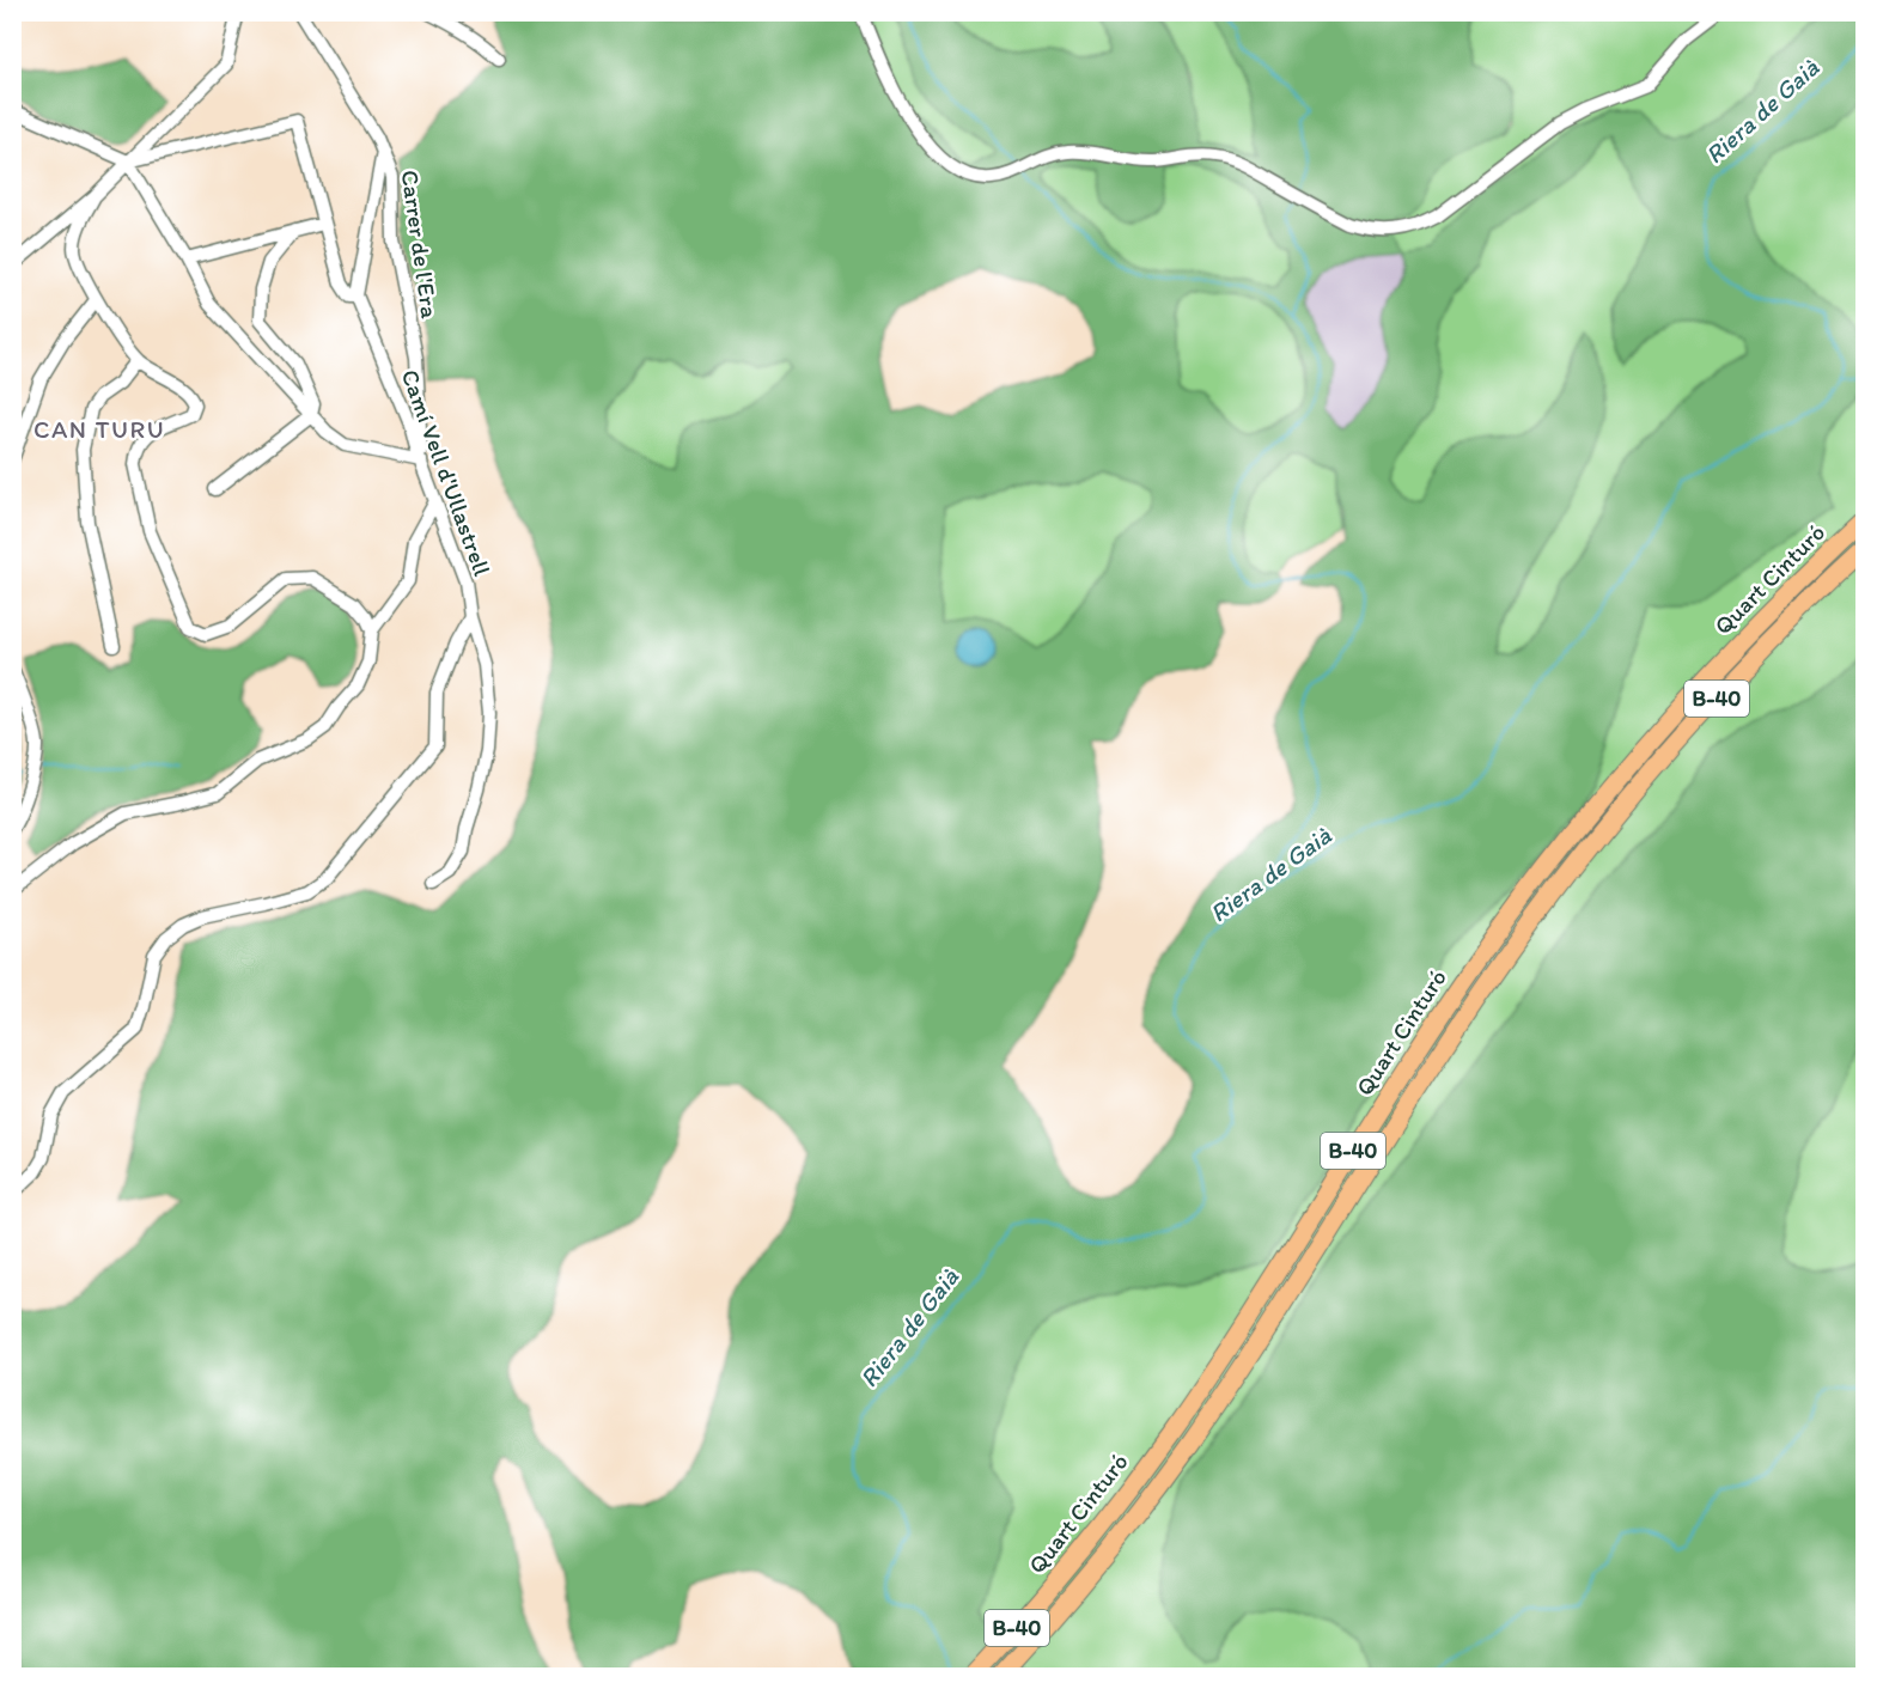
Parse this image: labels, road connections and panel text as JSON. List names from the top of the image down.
{
  "streets": {
    "highway": ["Quart Cinturó", "B-40"],
    "street": ["Carrer de l'Era", "Camí Vell d'Ullastrell"]
  },
  "crossings": [
    ["Carrer de l'Era", "Camí Vell d'Ullastrell"]
  ],
  "districts": ["CAN TURU"],
  "water": ["Riera de Gaià"]
}
